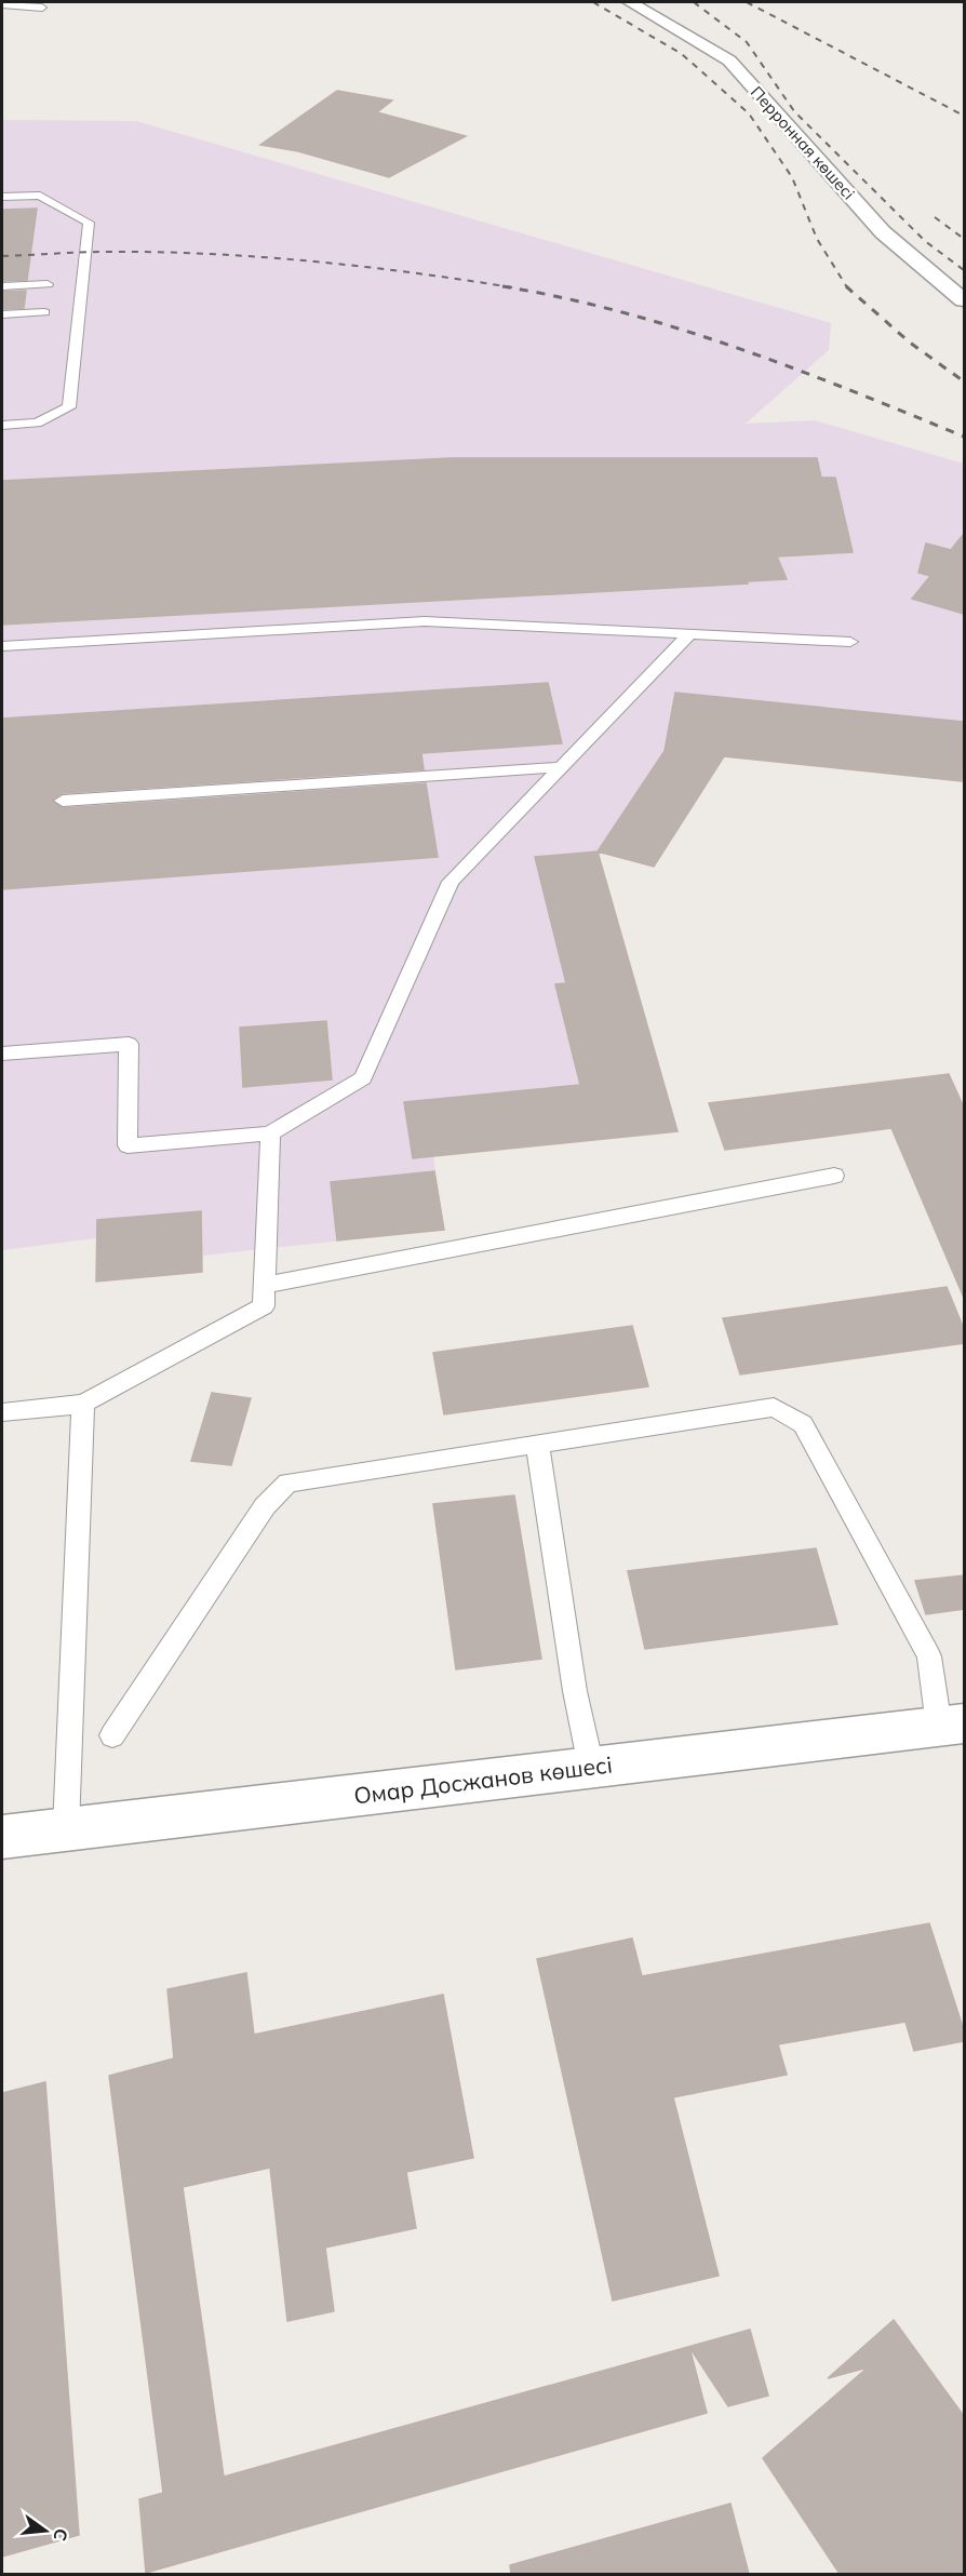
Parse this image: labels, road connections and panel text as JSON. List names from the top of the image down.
{
  "streets": {
    "street": ["Перронная көшесі", "Омар Досжанов көшесі"]
  },
  "north": "right"
}
